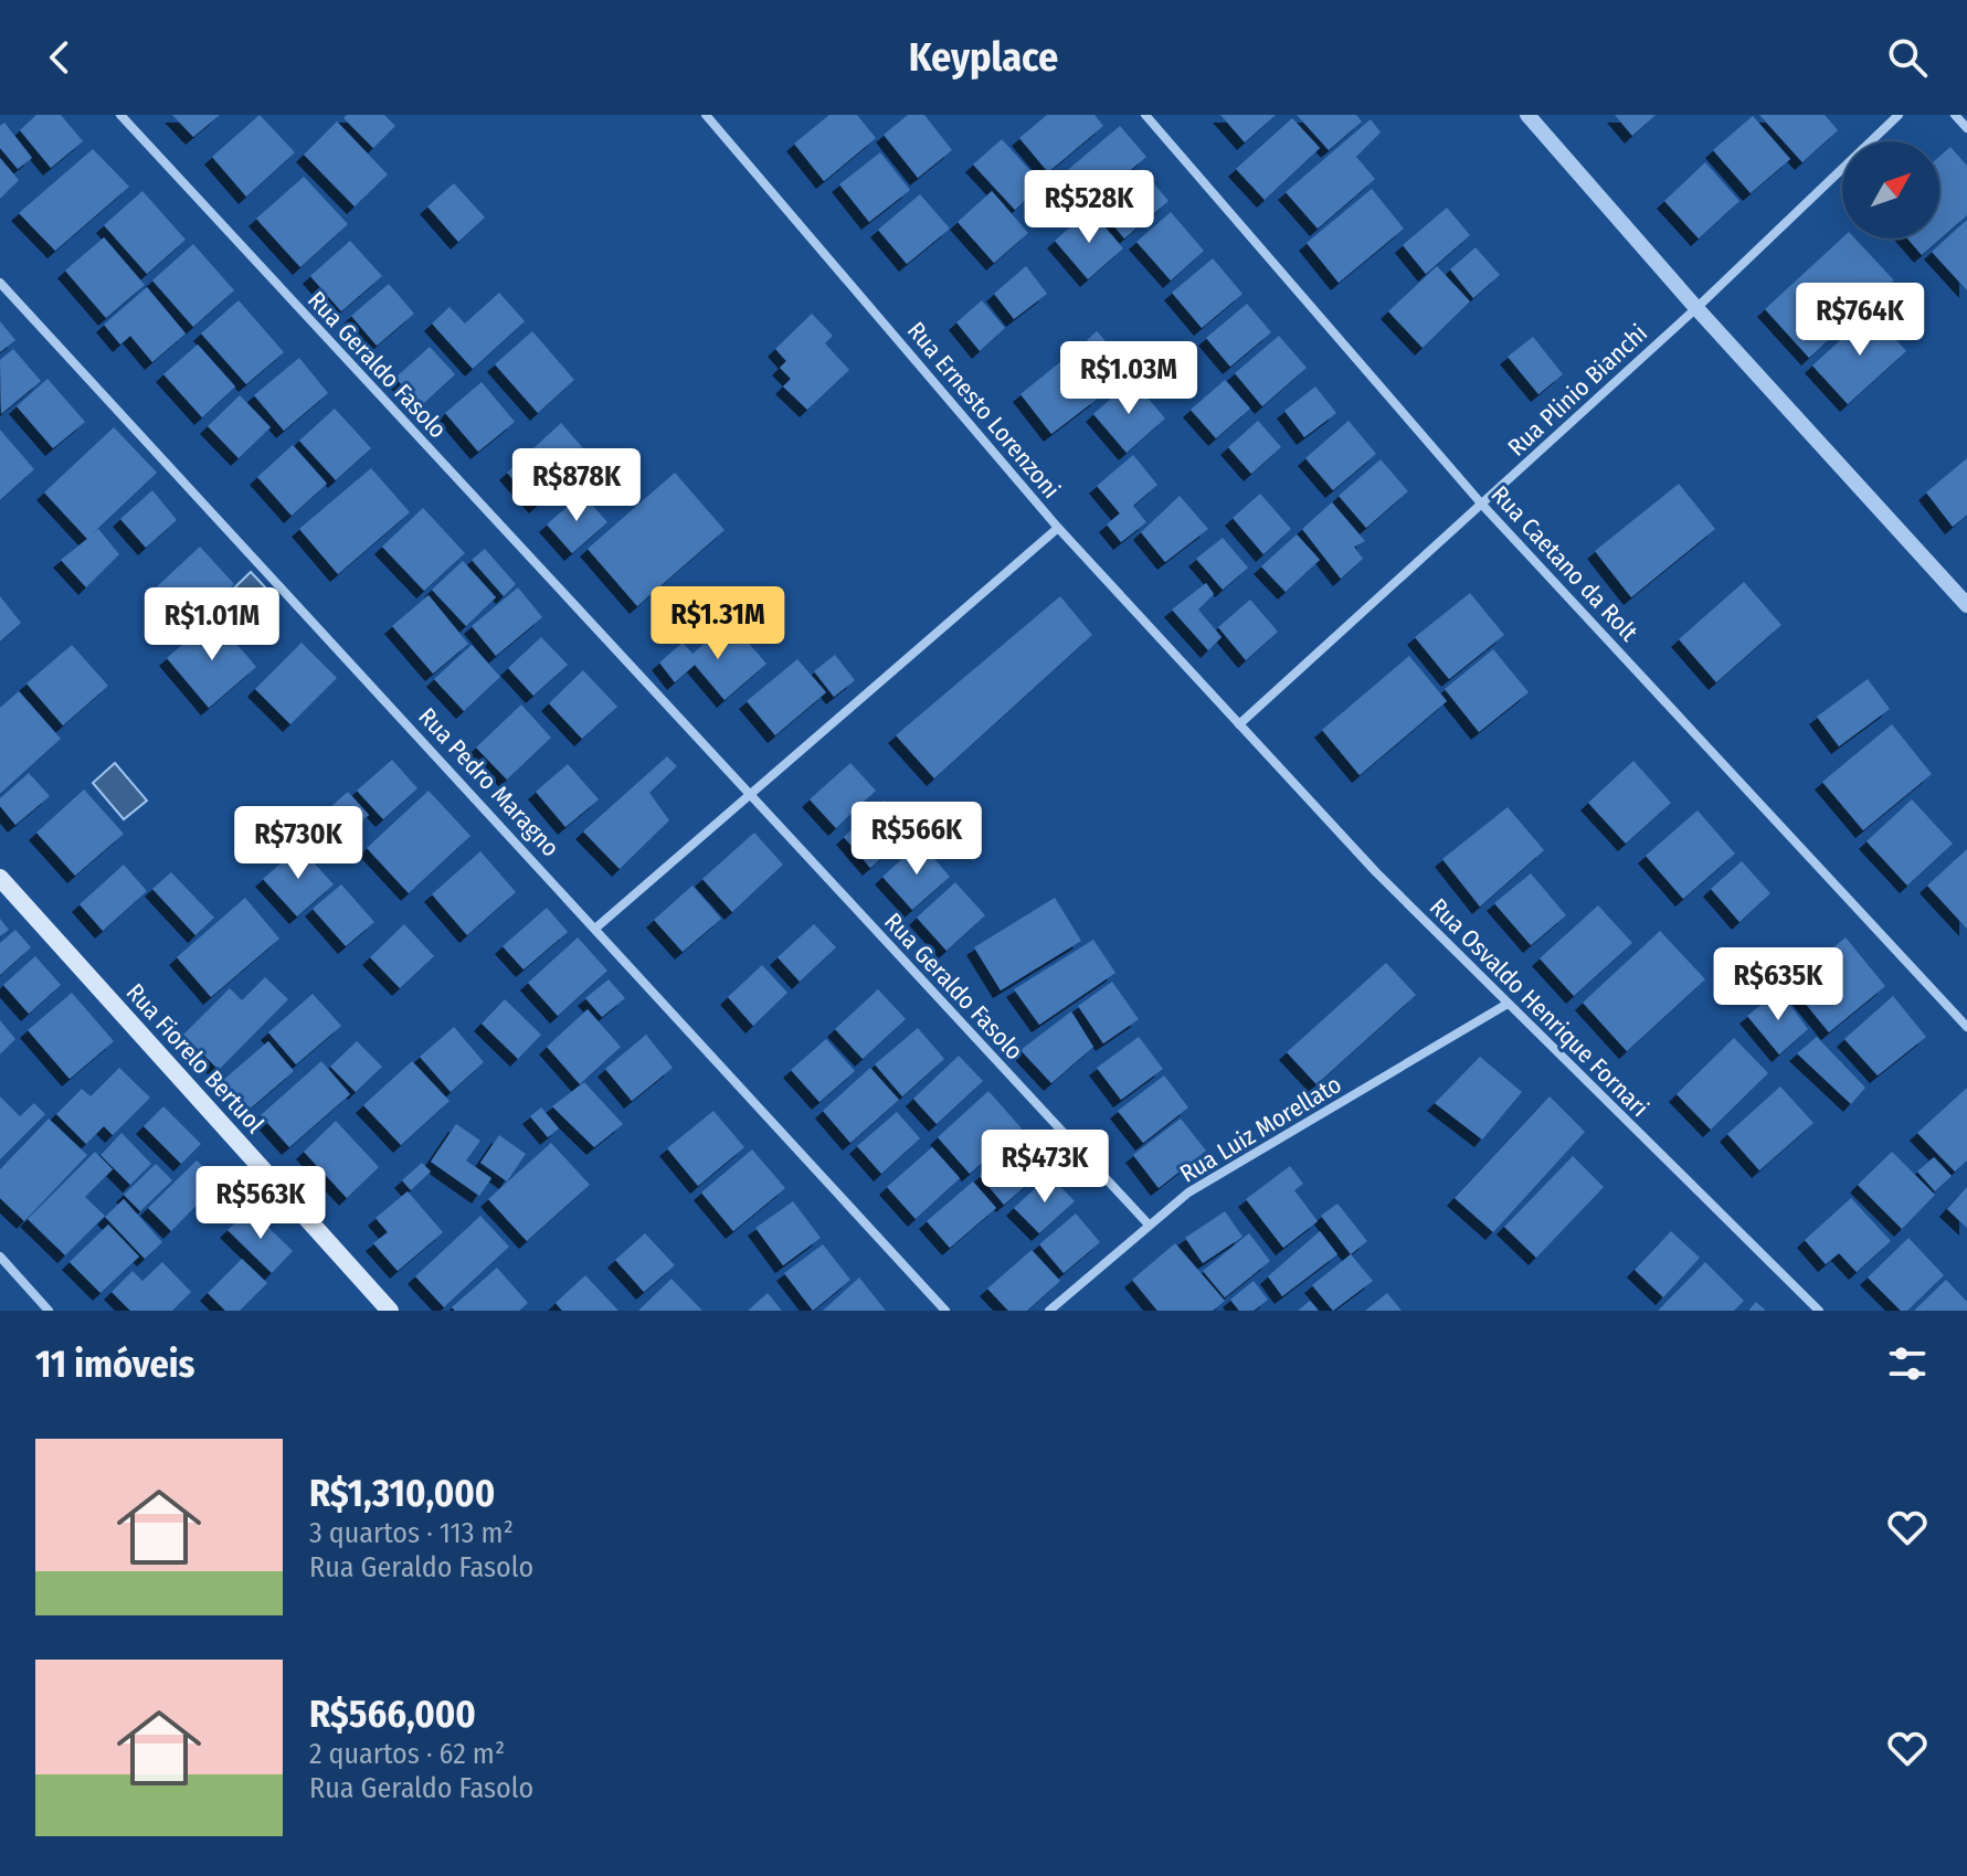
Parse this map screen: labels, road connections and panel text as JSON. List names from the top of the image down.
{
  "streets": {
    "main road": ["Rua Fiorelo Bertuol"],
    "street": [
      "Rua Geraldo Fasolo",
      "Rua Plinio Bianchi",
      "Rua Ernesto Lorenzoni",
      "Rua Caetano da Rolt",
      "Rua Pedro Maragno",
      "Rua Osvaldo Henrique Fornari",
      "Rua Luiz Morellato"
    ]
  },
  "crossings": [
    ["Rua Geraldo Fasolo", "Rua Luiz Morellato"],
    ["Rua Plinio Bianchi", "Rua Ernesto Lorenzoni"],
    ["Rua Plinio Bianchi", "Rua Caetano da Rolt"],
    ["Rua Plinio Bianchi", "Rua Osvaldo Henrique Fornari"],
    ["Rua Ernesto Lorenzoni", "Rua Osvaldo Henrique Fornari"],
    ["Rua Osvaldo Henrique Fornari", "Rua Luiz Morellato"]
  ],
  "north": "top right",
  "page": {
    "header": "Keyplace",
    "price": [
      "R$528K",
      "R$764K",
      "R$1.03M",
      "R$878K",
      "R$1.31M",
      "R$1.01M",
      "R$566K",
      "R$730K",
      "R$635K",
      "R$473K",
      "R$563K"
    ],
    "heading": "11 imóveis",
    "list": [
      {
        "name": "R$1,310,000",
        "note": "3 quartos · 113 m² · Rua Geraldo Fasolo"
      },
      {
        "name": "R$566,000",
        "note": "2 quartos · 62 m² · Rua Geraldo Fasolo"
      }
    ]
  }
}
